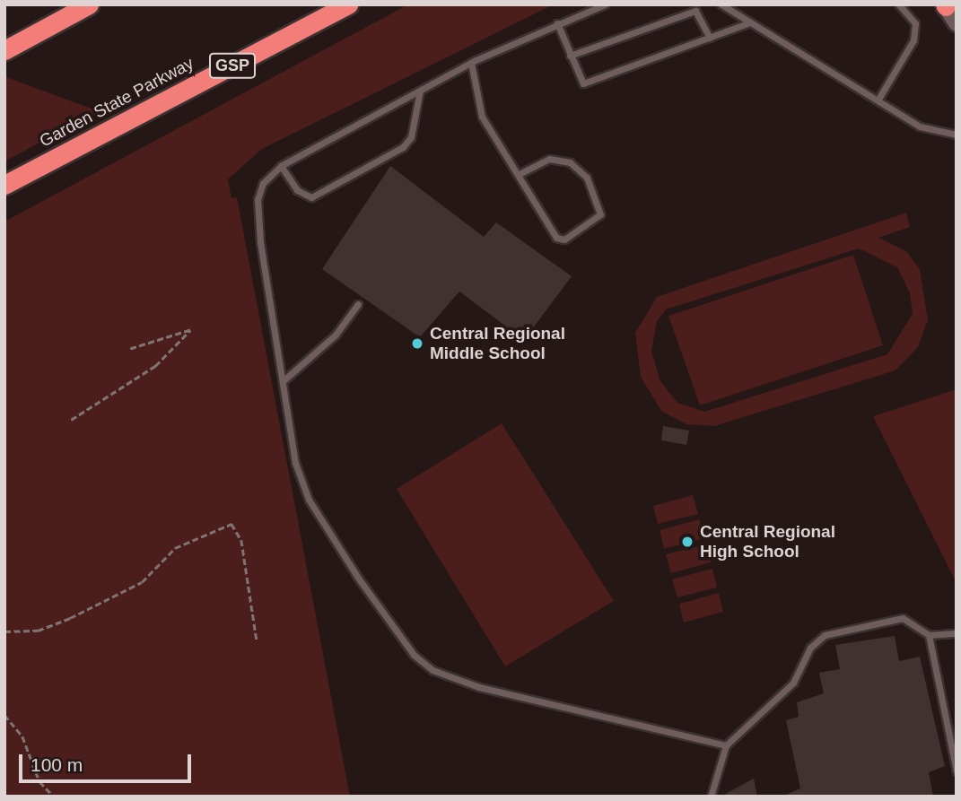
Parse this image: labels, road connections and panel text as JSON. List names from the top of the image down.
{
  "streets": {
    "highway": ["GSP", "Garden State Parkway"]
  },
  "places": ["Central Regional Middle School", "Central Regional High School"],
  "scale_bar": "100 m"
}
